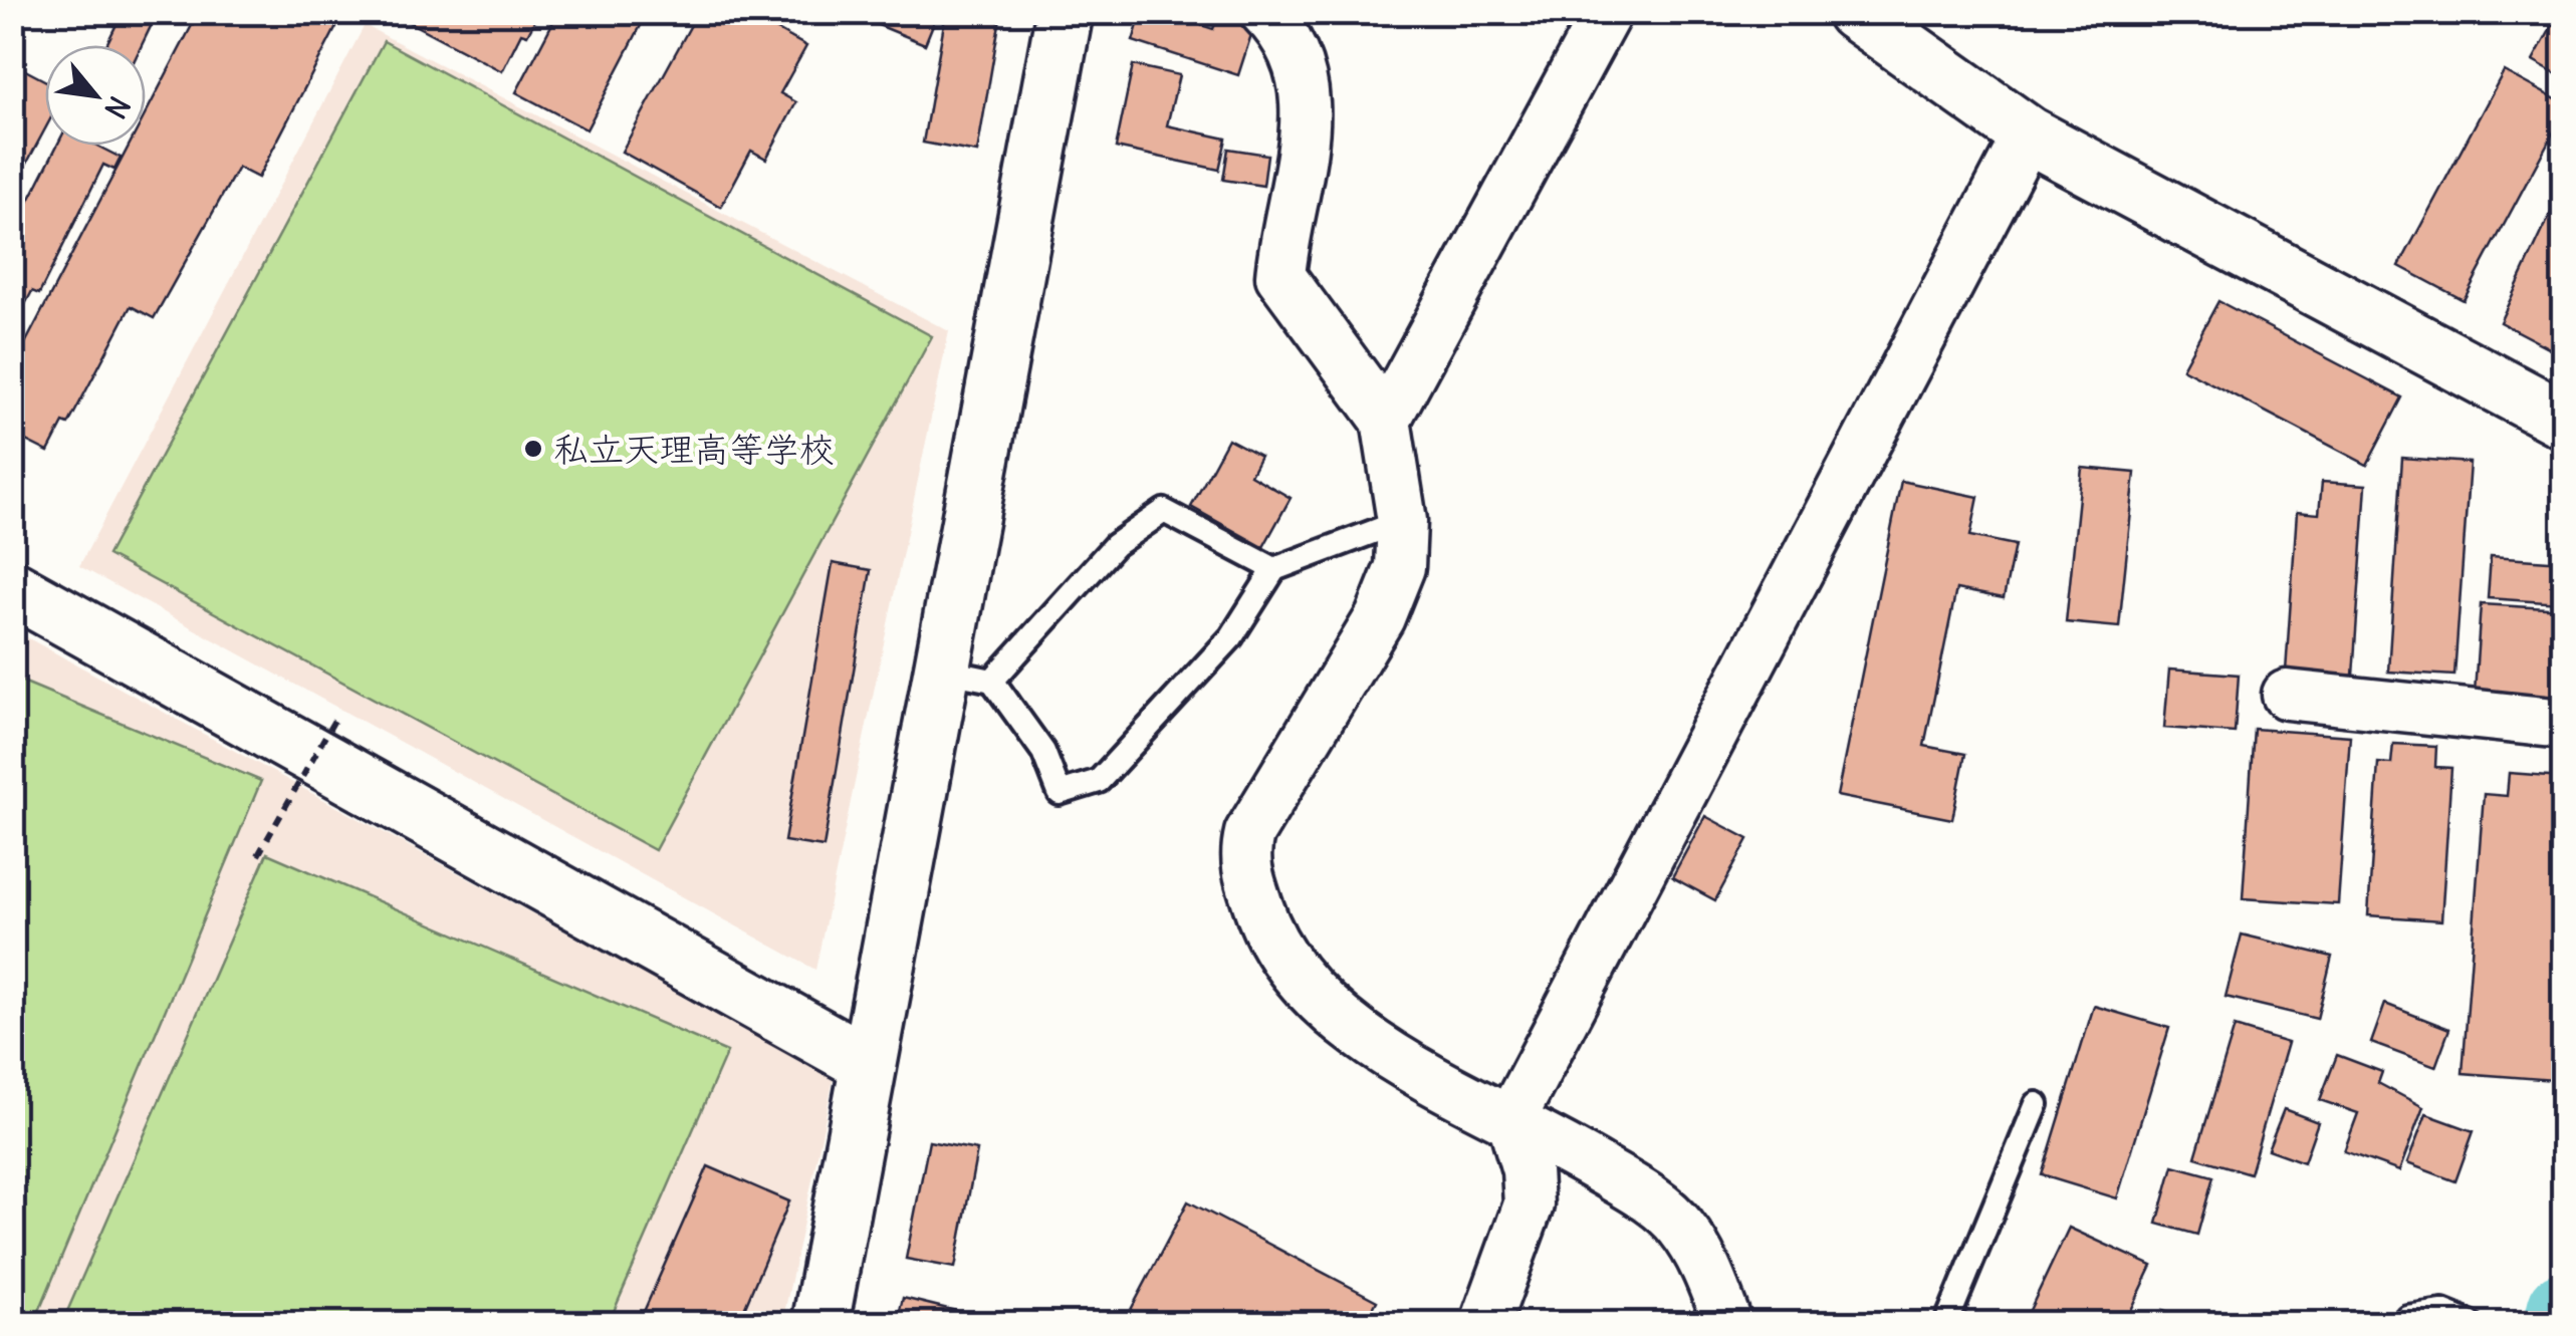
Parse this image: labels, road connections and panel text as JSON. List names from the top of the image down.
{
  "places": ["私立天理高等学校"],
  "north": "bottom right"
}
